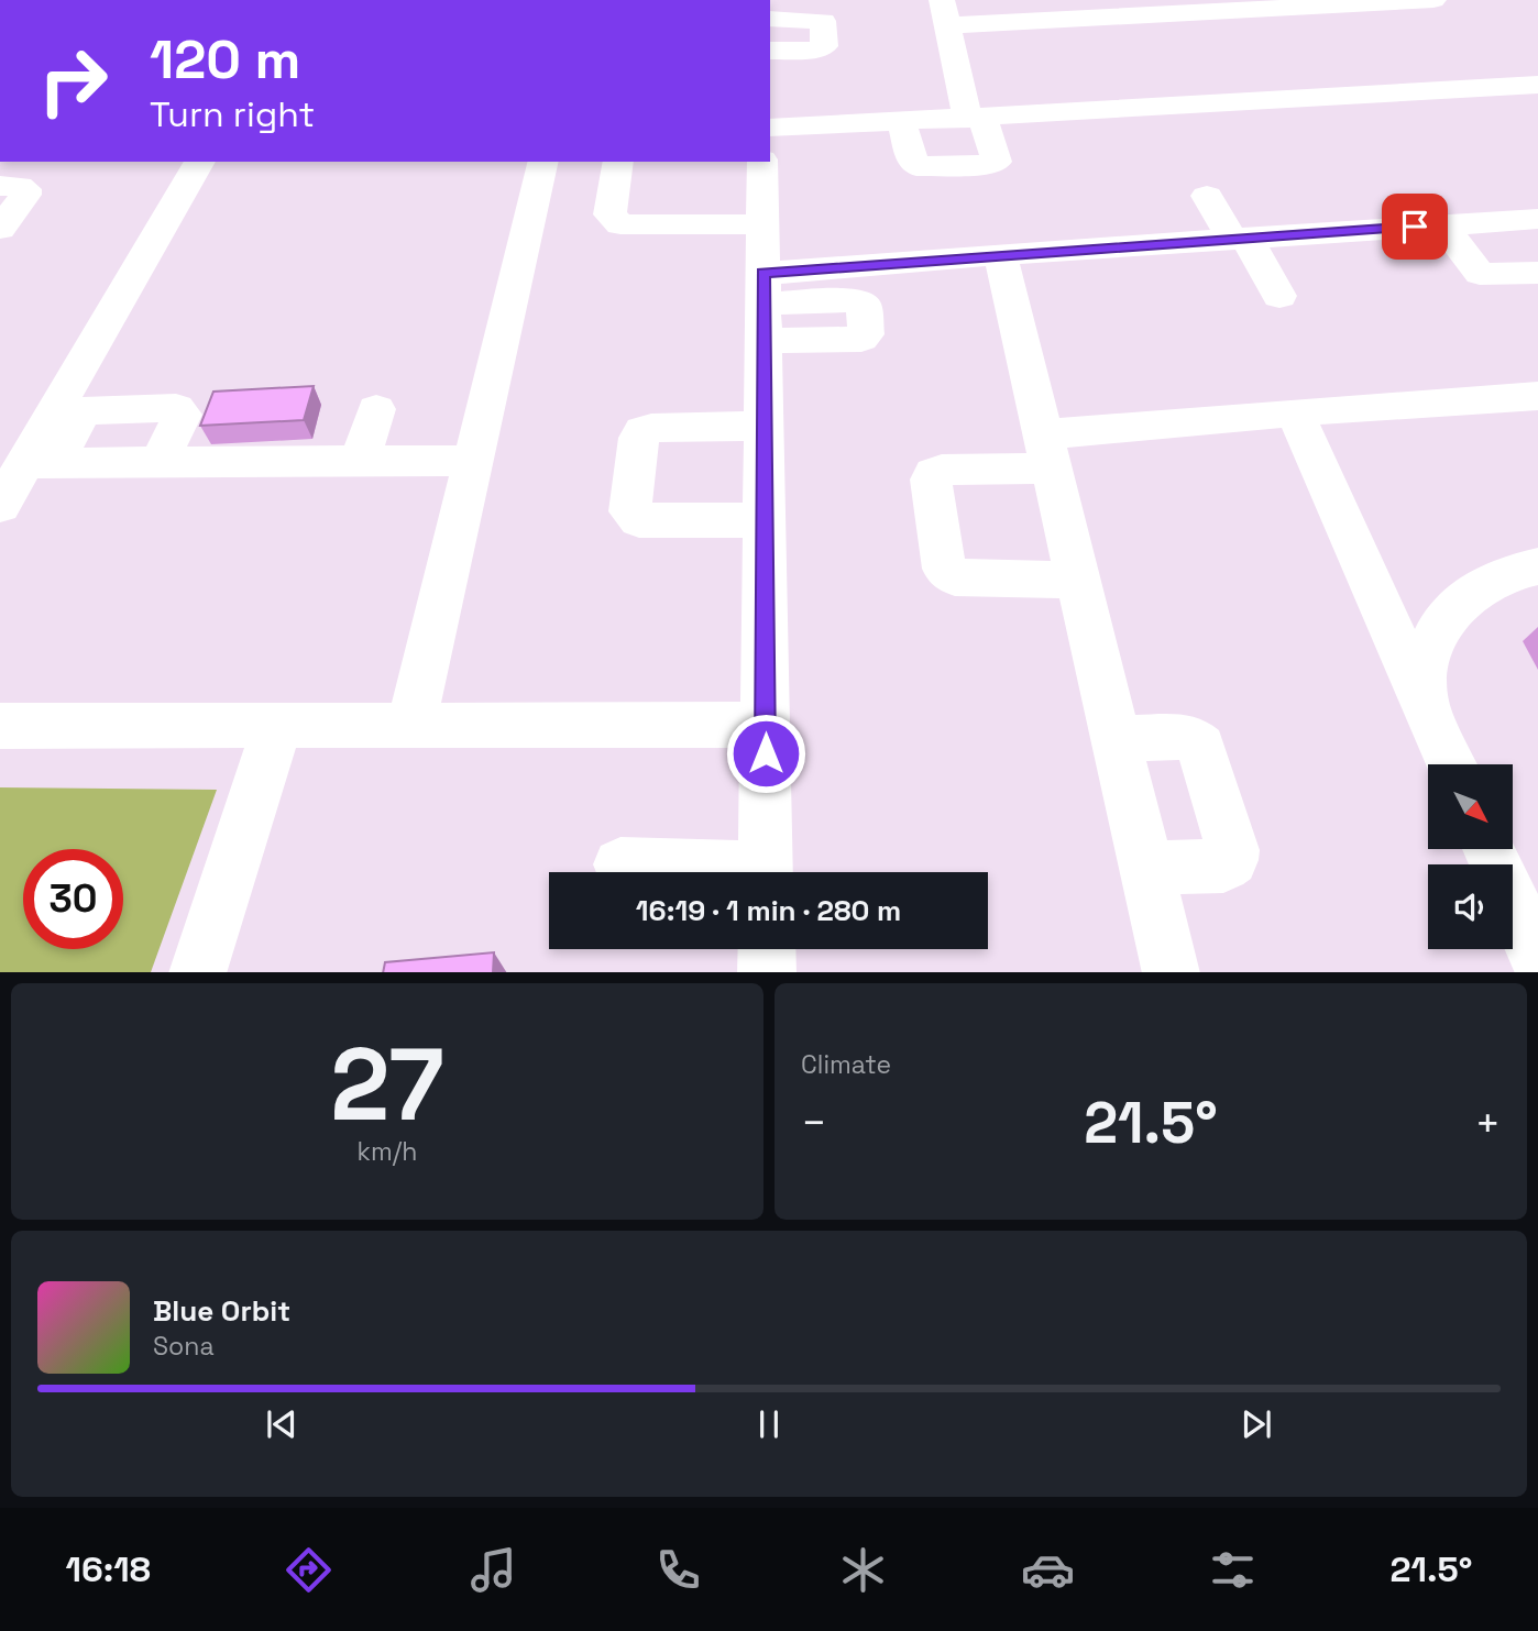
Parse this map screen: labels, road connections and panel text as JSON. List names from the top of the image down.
{
  "north": "bottom right",
  "page": {
    "turn": ["120 m", "Turn right"],
    "limit": "30",
    "trip": "16:19 · 1 min · 280 m",
    "tile": [
      ["27", "km/h"],
      "Climate"
    ],
    "heat": ["−", "21.5°", "+"],
    "song": ["Blue Orbit", "Sona"],
    "tabs": ["16:18", "21.5°"]
  }
}
